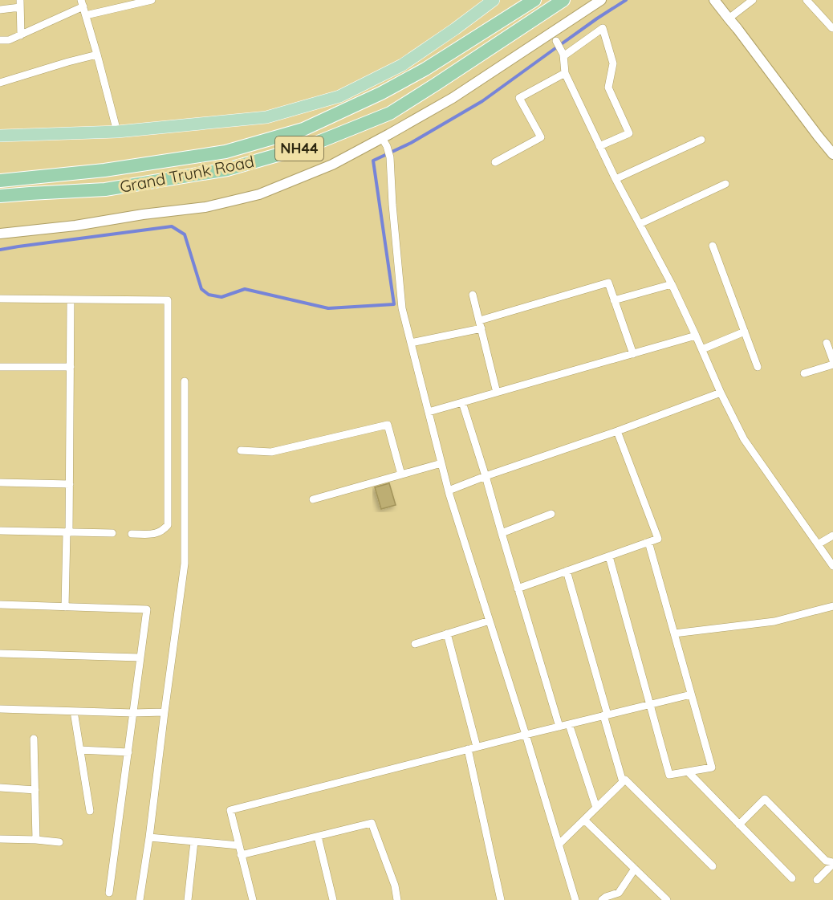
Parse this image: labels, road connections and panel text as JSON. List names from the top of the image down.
{
  "streets": {
    "highway": ["NH44", "Grand Trunk Road"]
  }
}
